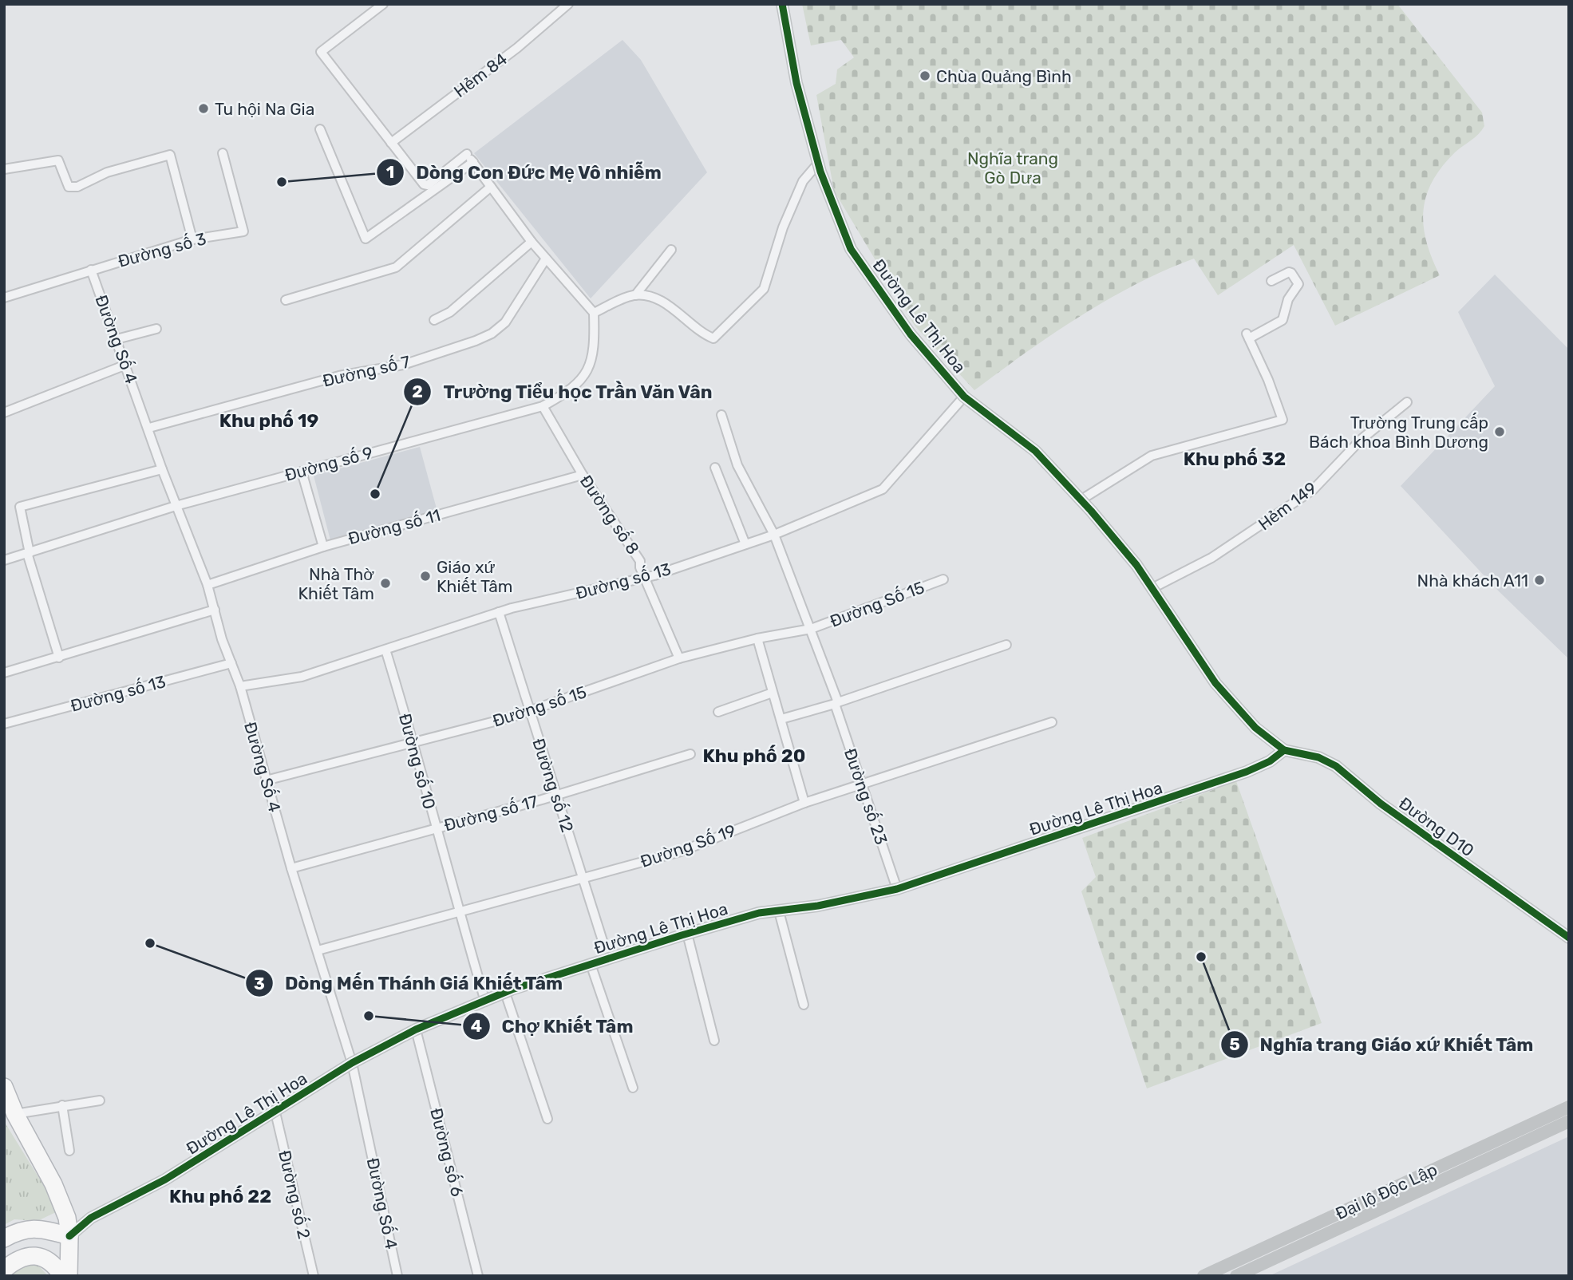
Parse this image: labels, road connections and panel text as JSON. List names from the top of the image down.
{
  "streets": {
    "street": [
      "Hẻm 84",
      "Đường số 3",
      "Đường Lê Thị Hoa",
      "Đường Số 4",
      "Đường số 7",
      "Đường số 9",
      "Hẻm 149",
      "Đường số 8",
      "Đường số 11",
      "Đường số 13",
      "Đường Số 15",
      "Đường số 15",
      "Đường số 10",
      "Đường số 12",
      "Đường số 23",
      "Đường số 17",
      "Đường D10",
      "Đường Số 19",
      "Đường số 6",
      "Đại lộ Độc Lập",
      "Đường số 2"
    ]
  },
  "crossings": [
    ["Đường số 3", "Đường Số 4"],
    ["Đường Lê Thị Hoa", "Đường Số 4"],
    ["Đường Lê Thị Hoa", "Hẻm 149"],
    ["Đường Lê Thị Hoa", "Đường số 13"],
    ["Đường Lê Thị Hoa", "Đường số 10"],
    ["Đường Lê Thị Hoa", "Đường số 12"],
    ["Đường Lê Thị Hoa", "Đường số 23"],
    ["Đường Lê Thị Hoa", "Đường D10"],
    ["Đường Lê Thị Hoa", "Đường số 6"],
    ["Đường Lê Thị Hoa", "Đường số 2"],
    ["Đường Số 4", "Đường số 7"],
    ["Đường Số 4", "Đường số 9"],
    ["Đường Số 4", "Đường số 11"],
    ["Đường Số 4", "Đường số 13"],
    ["Đường Số 4", "Đường số 15"],
    ["Đường Số 4", "Đường số 17"],
    ["Đường Số 4", "Đường Số 19"],
    ["Đường số 9", "Đường số 8"],
    ["Đường số 8", "Đường số 11"],
    ["Đường số 8", "Đường số 13"],
    ["Đường số 8", "Đường số 15"],
    ["Đường số 13", "Đường số 10"],
    ["Đường số 13", "Đường số 12"],
    ["Đường số 13", "Đường số 23"],
    ["Đường Số 15", "Đường số 15"],
    ["Đường Số 15", "Đường số 23"],
    ["Đường số 15", "Đường số 10"],
    ["Đường số 15", "Đường số 12"],
    ["Đường số 15", "Đường số 23"],
    ["Đường số 10", "Đường số 17"],
    ["Đường số 10", "Đường Số 19"],
    ["Đường số 12", "Đường số 17"],
    ["Đường số 12", "Đường Số 19"],
    ["Đường số 23", "Đường Số 19"]
  ],
  "districts": [
    "Khu phố 19",
    "Khu phố 32",
    "Khu phố 20",
    "Khu phố 22"
  ],
  "parks": ["Nghĩa trang Gò Dưa"],
  "places": [
    "Chùa Quảng Bình",
    "Tu hội Na Gia",
    "Dòng Con Đức Mẹ Vô nhiễm",
    "Trường Trung cấp Bách khoa Bình Dương",
    "Trường Tiểu học Trần Văn Vân",
    "Giáo xứ Khiết Tâm",
    "Nhà khách A11",
    "Nhà Thờ Khiết Tâm",
    "Dòng Mến Thánh Giá Khiết Tâm",
    "Nghĩa trang Giáo xứ Khiết Tâm",
    "Chợ Khiết Tâm"
  ]
}
